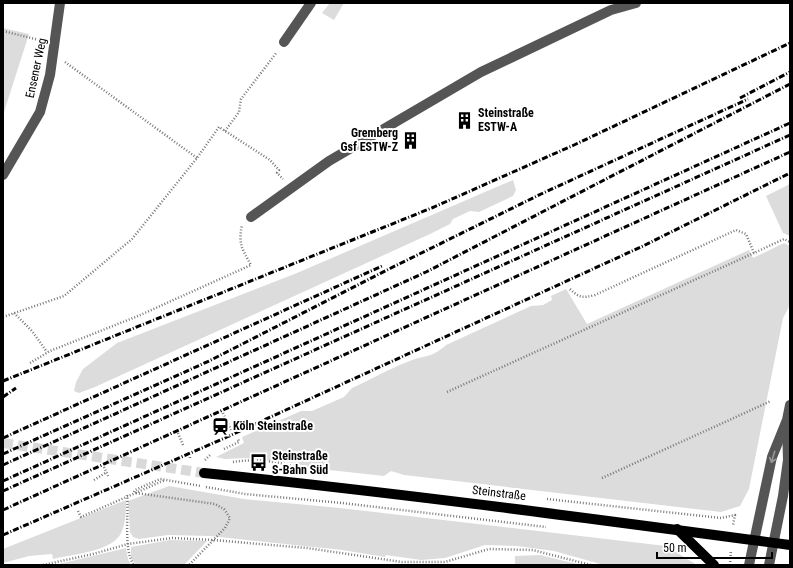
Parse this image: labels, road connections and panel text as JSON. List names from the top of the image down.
{
  "streets": {
    "main road": ["Steinstraße"],
    "street": ["Ensener Weg"]
  },
  "places": {
    "building": ["Steinstraße ESTW-A", "Gremberg Gsf ESTW-Z"],
    "station": ["Köln Steinstraße"],
    "bus stop": ["Steinstraße S-Bahn Süd"]
  },
  "scale_bar": "50 m"
}
